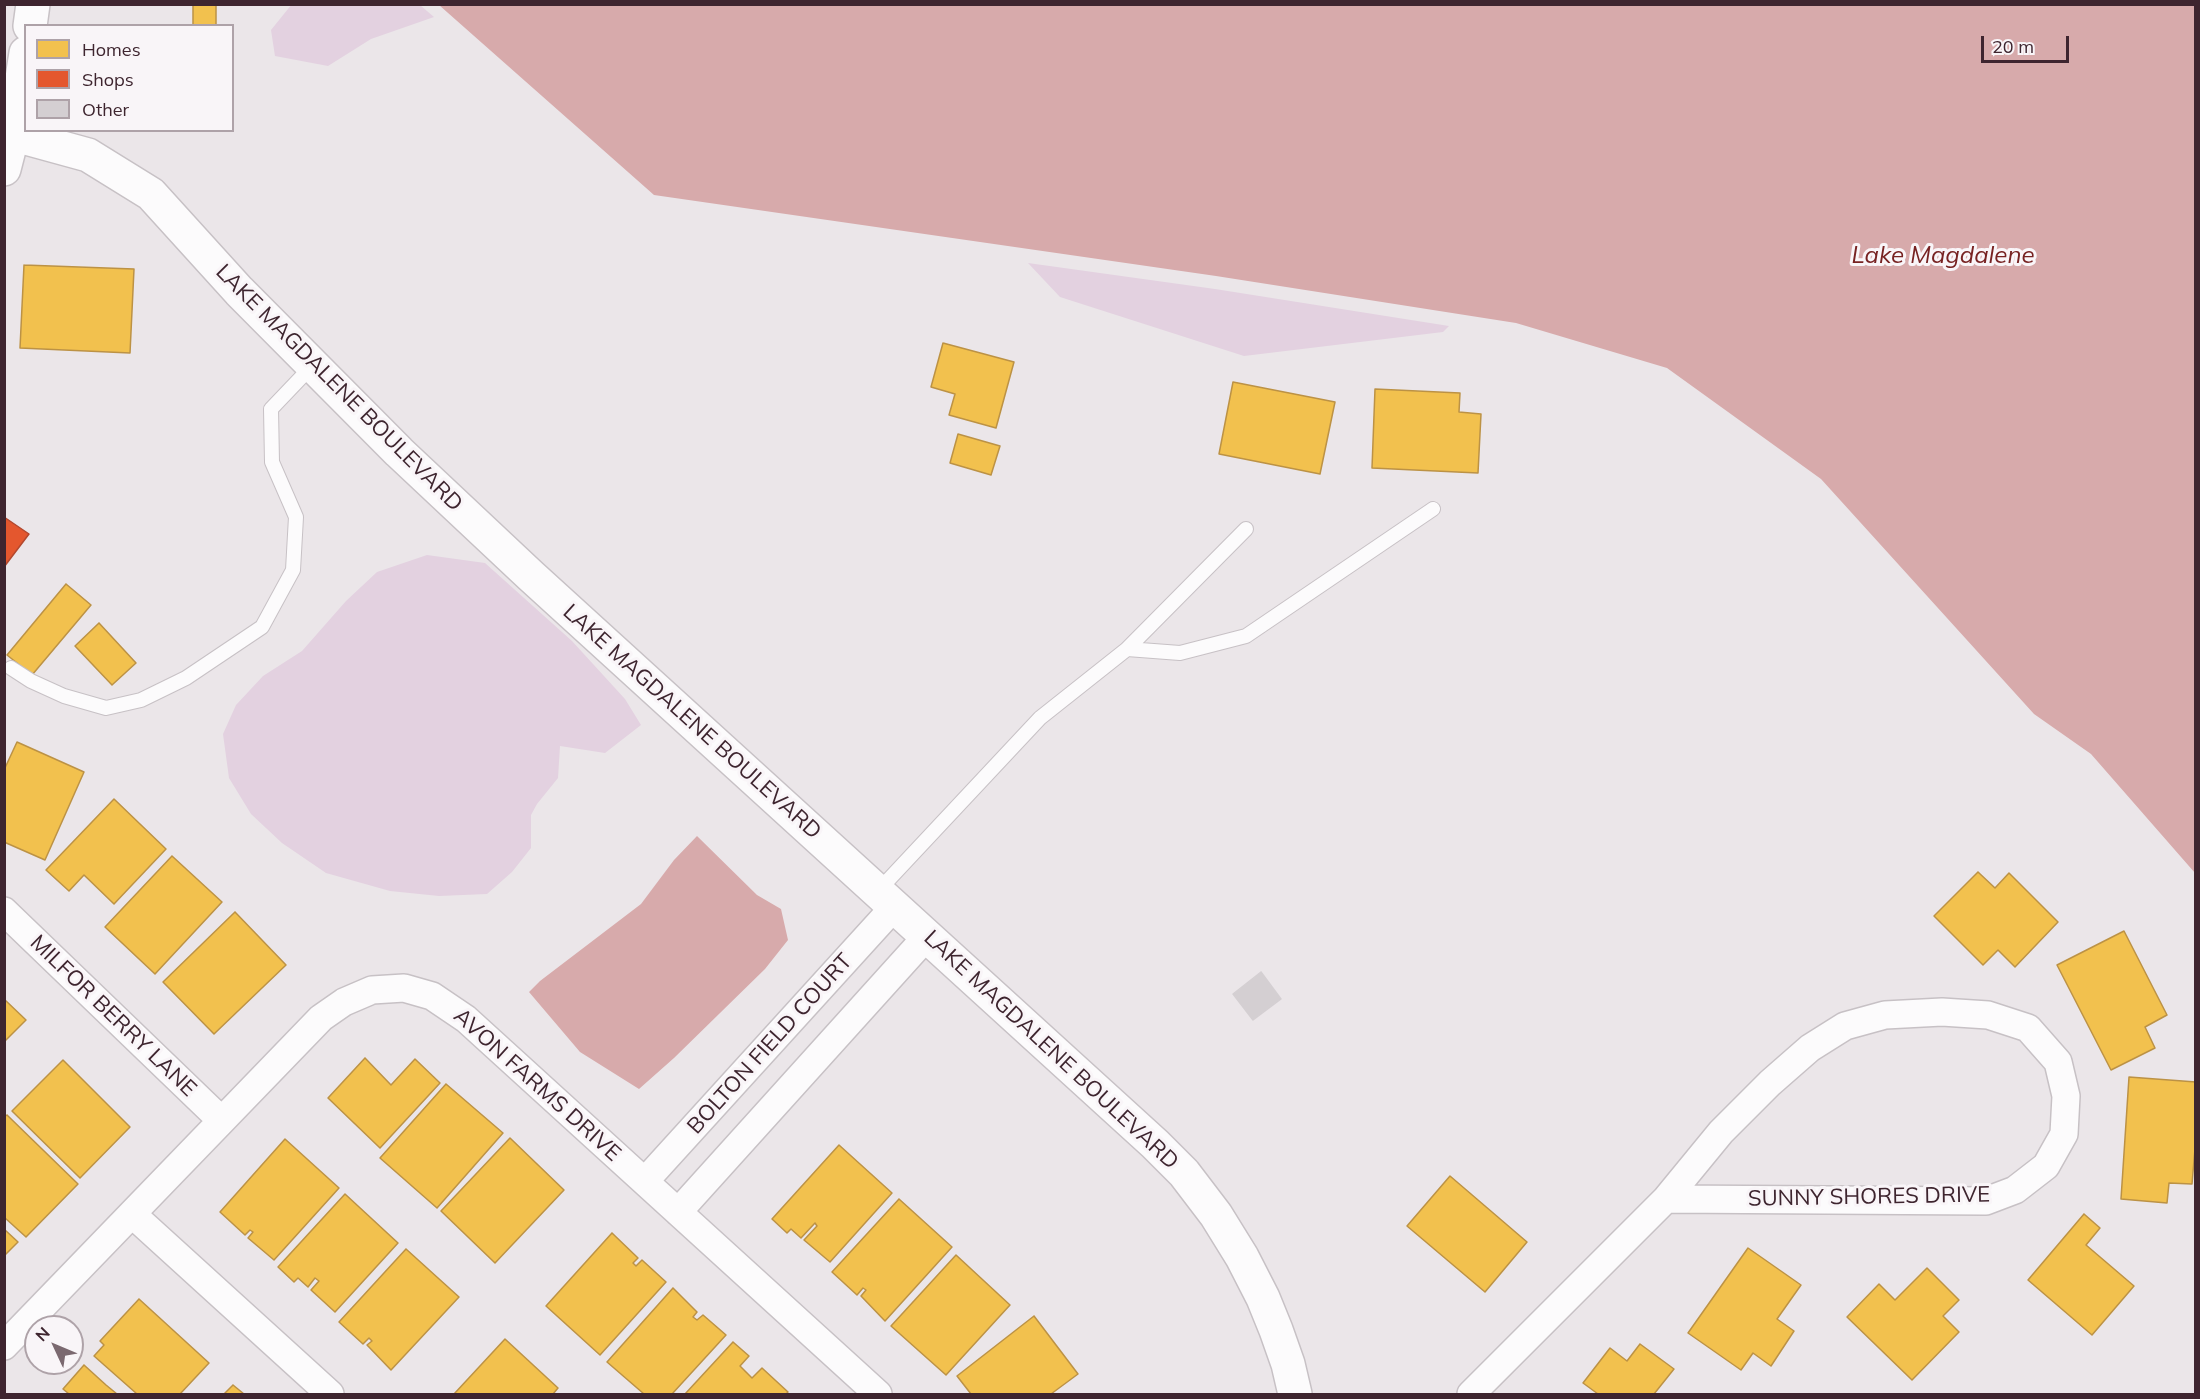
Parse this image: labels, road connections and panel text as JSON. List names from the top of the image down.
{
  "streets": {
    "street": [
      "LAKE MAGDALENE BOULEVARD",
      "MILFOR BERRY LANE",
      "BOLTON FIELD COURT",
      "AVON FARMS DRIVE",
      "SUNNY SHORES DRIVE"
    ]
  },
  "crossings": [
    ["LAKE MAGDALENE BOULEVARD", "BOLTON FIELD COURT"],
    ["MILFOR BERRY LANE", "AVON FARMS DRIVE"],
    ["BOLTON FIELD COURT", "AVON FARMS DRIVE"]
  ],
  "water": ["Lake Magdalene"],
  "legend": ["Homes", "Shops", "Other"],
  "scale_bar": "20 m",
  "north": "top left"
}
